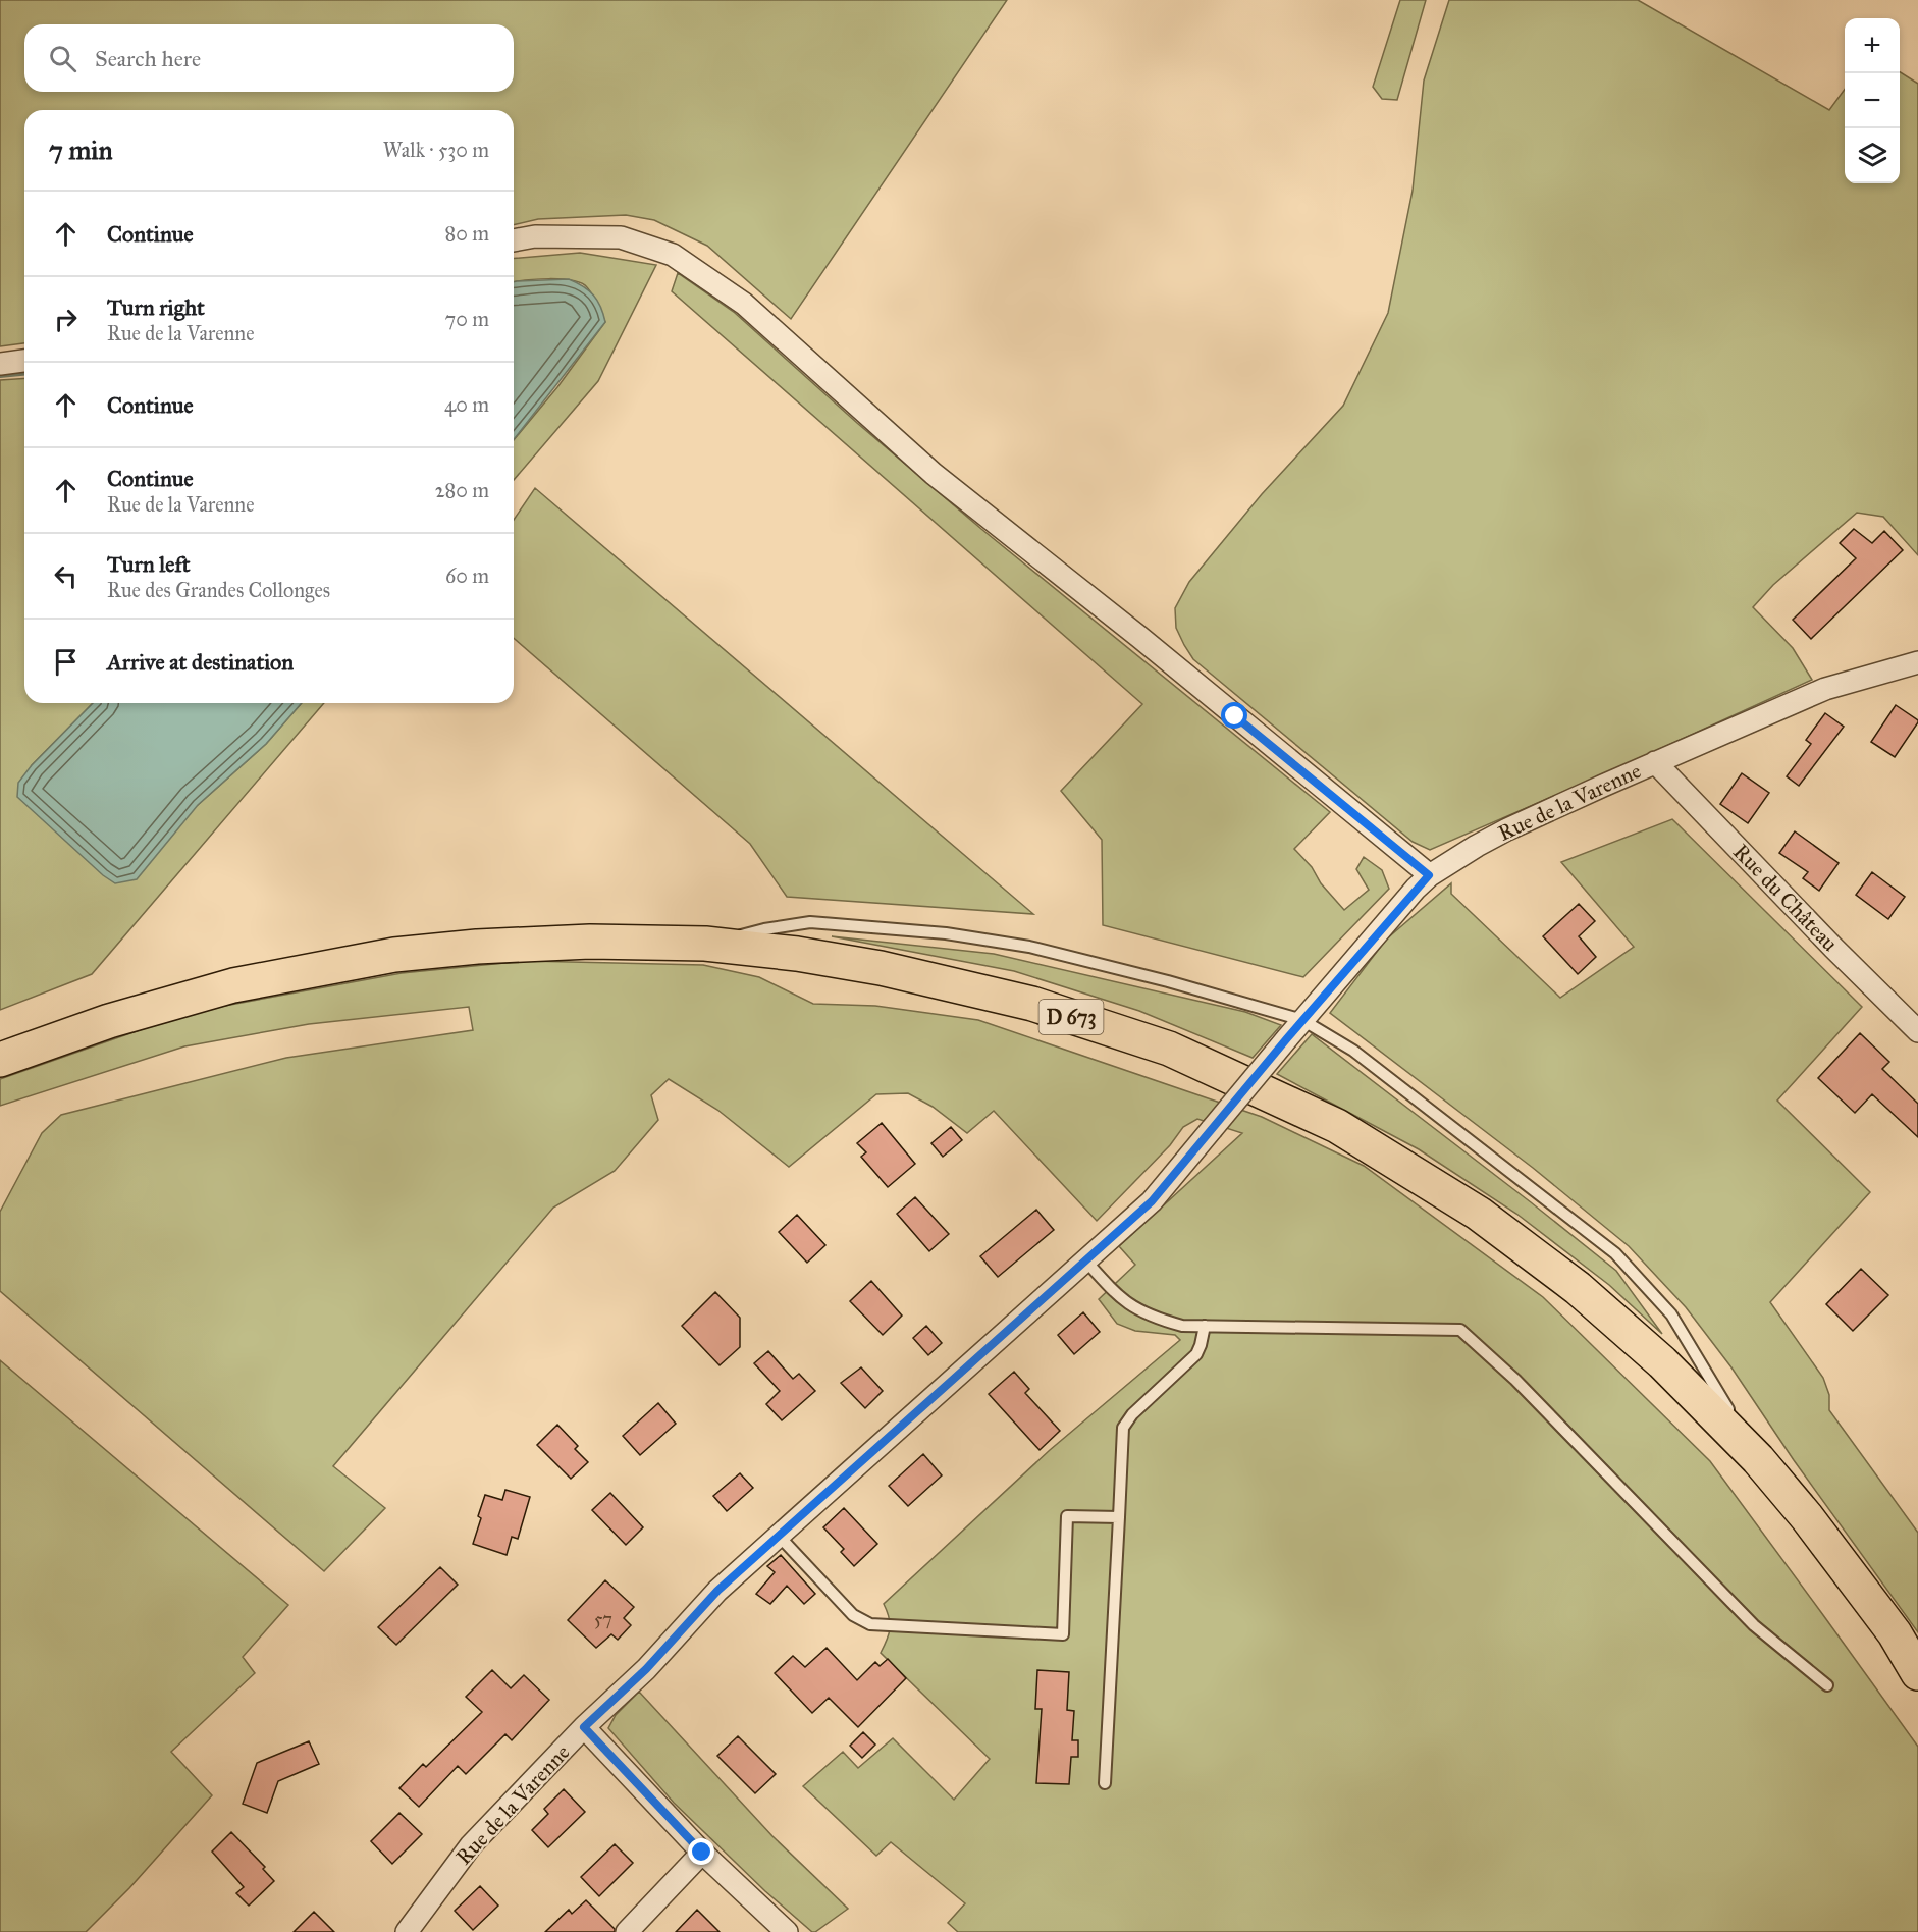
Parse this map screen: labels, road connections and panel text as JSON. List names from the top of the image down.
{
  "streets": {
    "main road": ["D 673"],
    "street": ["Rue de la Varenne", "Rue du Château"]
  },
  "crossings": [
    ["Rue de la Varenne", "Rue du Château"]
  ],
  "house_numbers": ["57"],
  "page": {
    "map_buttons": ["+", "−"],
    "search": "Search here",
    "heading": ["7 min", "Walk · 530 m"],
    "list": [
      ["Continue", "80 m"],
      ["Turn right", "Rue de la Varenne", "70 m"],
      ["Continue", "40 m"],
      ["Continue", "Rue de la Varenne", "280 m"],
      ["Turn left", "Rue des Grandes Collonges", "60 m"],
      "Arrive at destination"
    ]
  }
}
